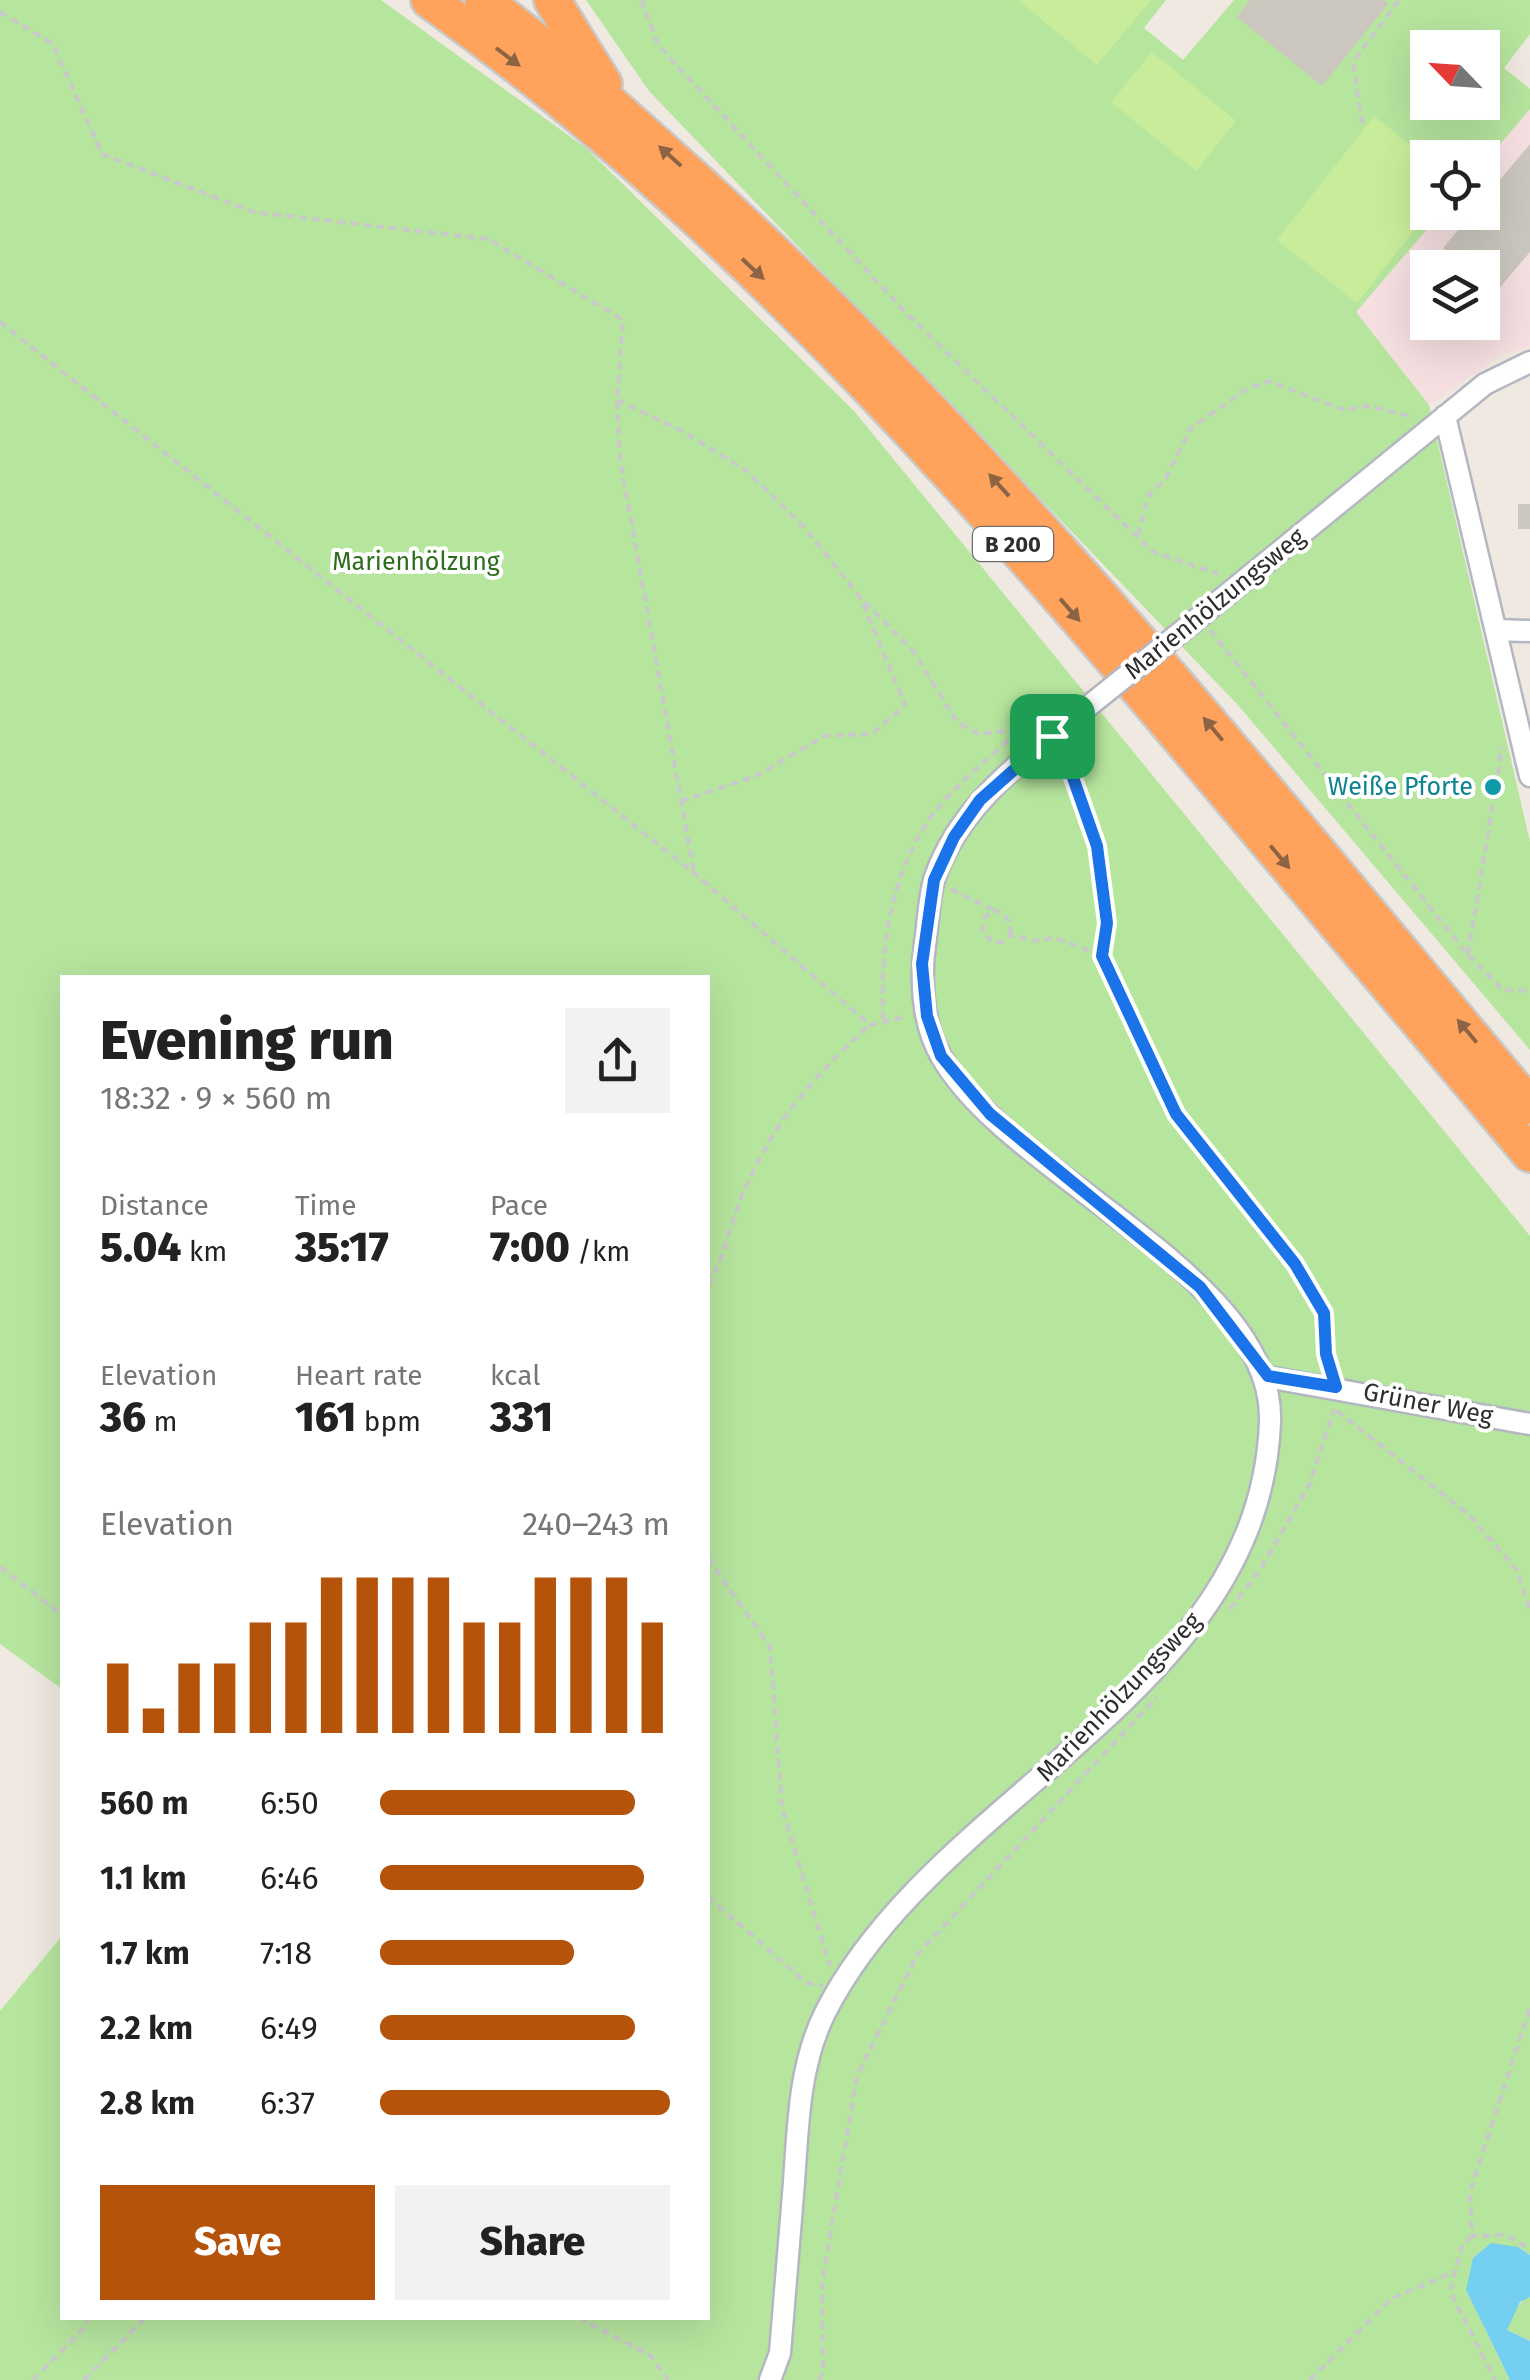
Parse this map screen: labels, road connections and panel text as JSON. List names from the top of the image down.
{
  "streets": {
    "highway": ["B 200"],
    "street": ["Marienhölzungsweg", "Grüner Weg"]
  },
  "crossings": [
    ["Marienhölzungsweg", "Grüner Weg"]
  ],
  "parks": ["Marienhölzung"],
  "places": ["Weiße Pforte"],
  "north": "top left",
  "page": {
    "heading": ["Evening run", "18:32 · 9 × 560 m"],
    "stats": [
      ["Distance", "5.04 km"],
      ["Time", "35:17"],
      ["Pace", "7:00 /km"],
      ["Elevation", "36 m"],
      ["Heart rate", "161 bpm"],
      ["kcal", "331"]
    ],
    "chart": ["Elevation", "240–243 m"],
    "list": [
      {
        "name": "560 m",
        "note": "6:50"
      },
      {
        "name": "1.1 km",
        "note": "6:46"
      },
      {
        "name": "1.7 km",
        "note": "7:18"
      },
      {
        "name": "2.2 km",
        "note": "6:49"
      },
      {
        "name": "2.8 km",
        "note": "6:37"
      }
    ],
    "buttons": ["Save", "Share"]
  }
}
